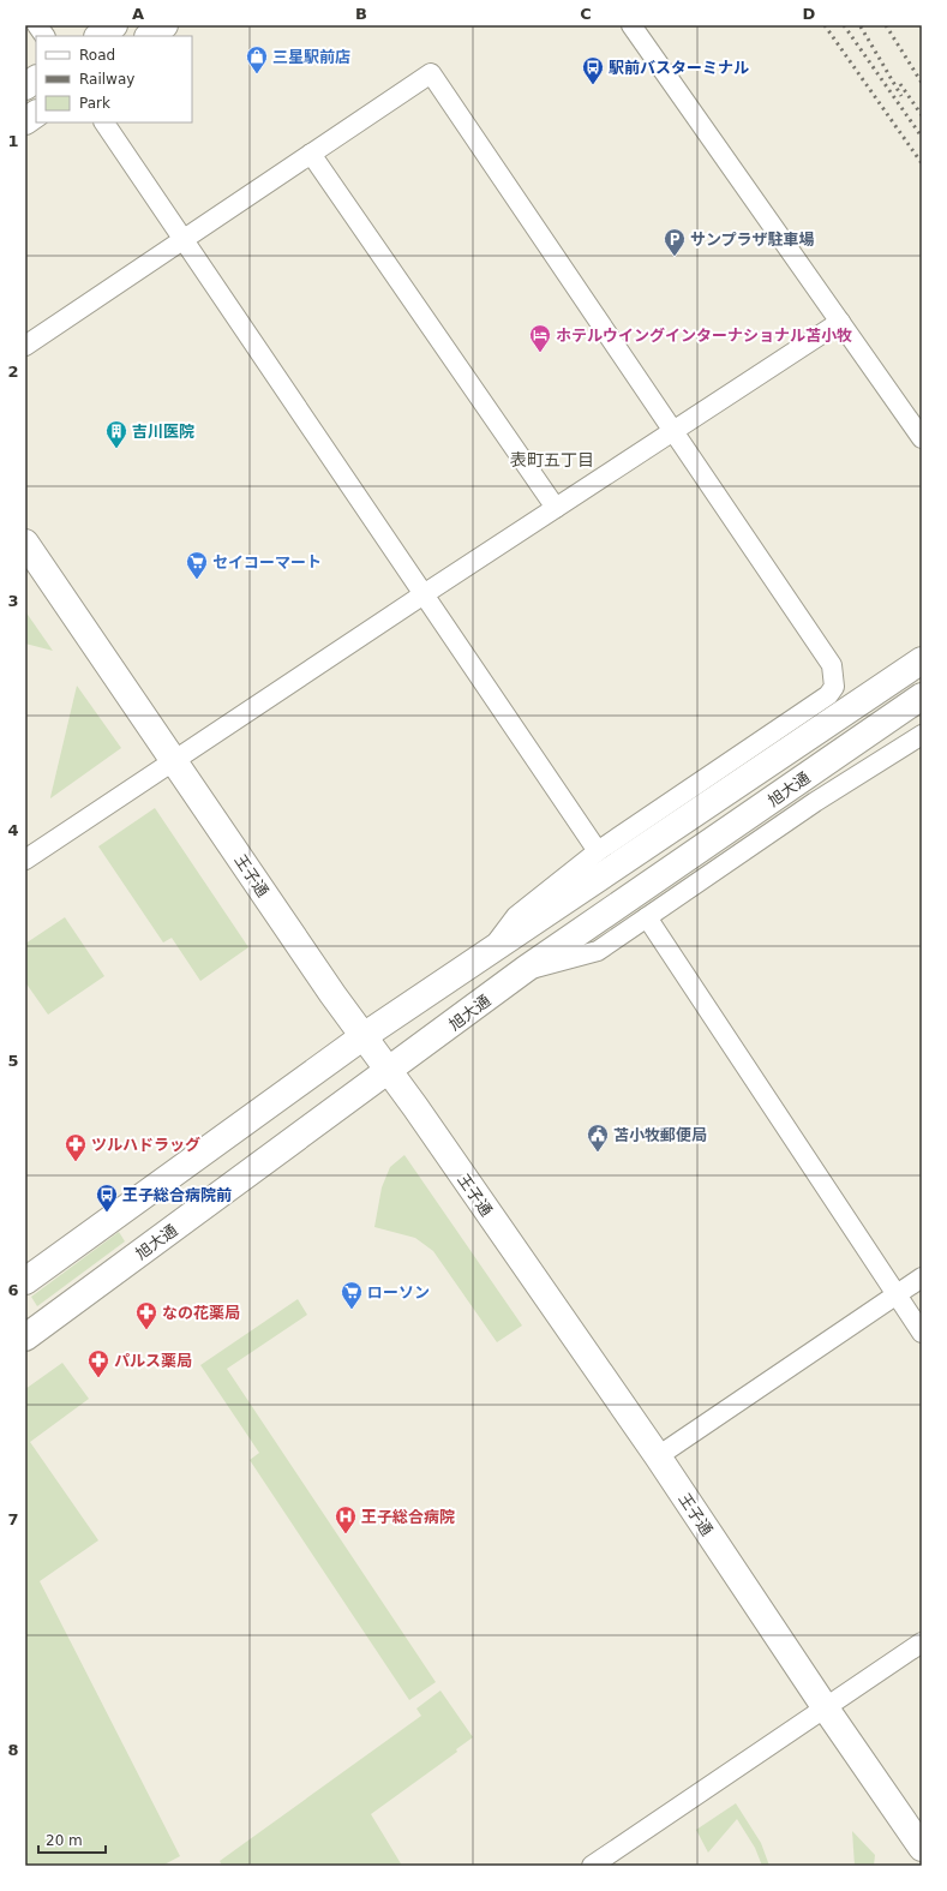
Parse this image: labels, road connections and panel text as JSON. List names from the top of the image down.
{
  "streets": {
    "street": ["旭大通", "王子通"]
  },
  "crossings": [
    ["旭大通", "王子通"]
  ],
  "districts": ["表町五丁目"],
  "places": {
    "shop": ["三星駅前店"],
    "bus stop": ["駅前バスターミナル", "王子総合病院前"],
    "parking": ["サンプラザ駐車場"],
    "hotel": ["ホテルウイングインターナショナル苫小牧"],
    "building": ["吉川医院"],
    "supermarket": ["セイコーマート", "ローソン"],
    "public building": ["苫小牧郵便局"],
    "pharmacy": ["ツルハドラッグ", "なの花薬局", "パルス薬局"],
    "hospital": ["王子総合病院"]
  },
  "legend": ["Road", "Railway", "Park"],
  "scale_bar": "20 m",
  "grid": {
    "columns": [
      "A",
      "B",
      "C",
      "D"
    ],
    "rows": [
      "1",
      "2",
      "3",
      "4",
      "5",
      "6",
      "7",
      "8"
    ]
  }
}
